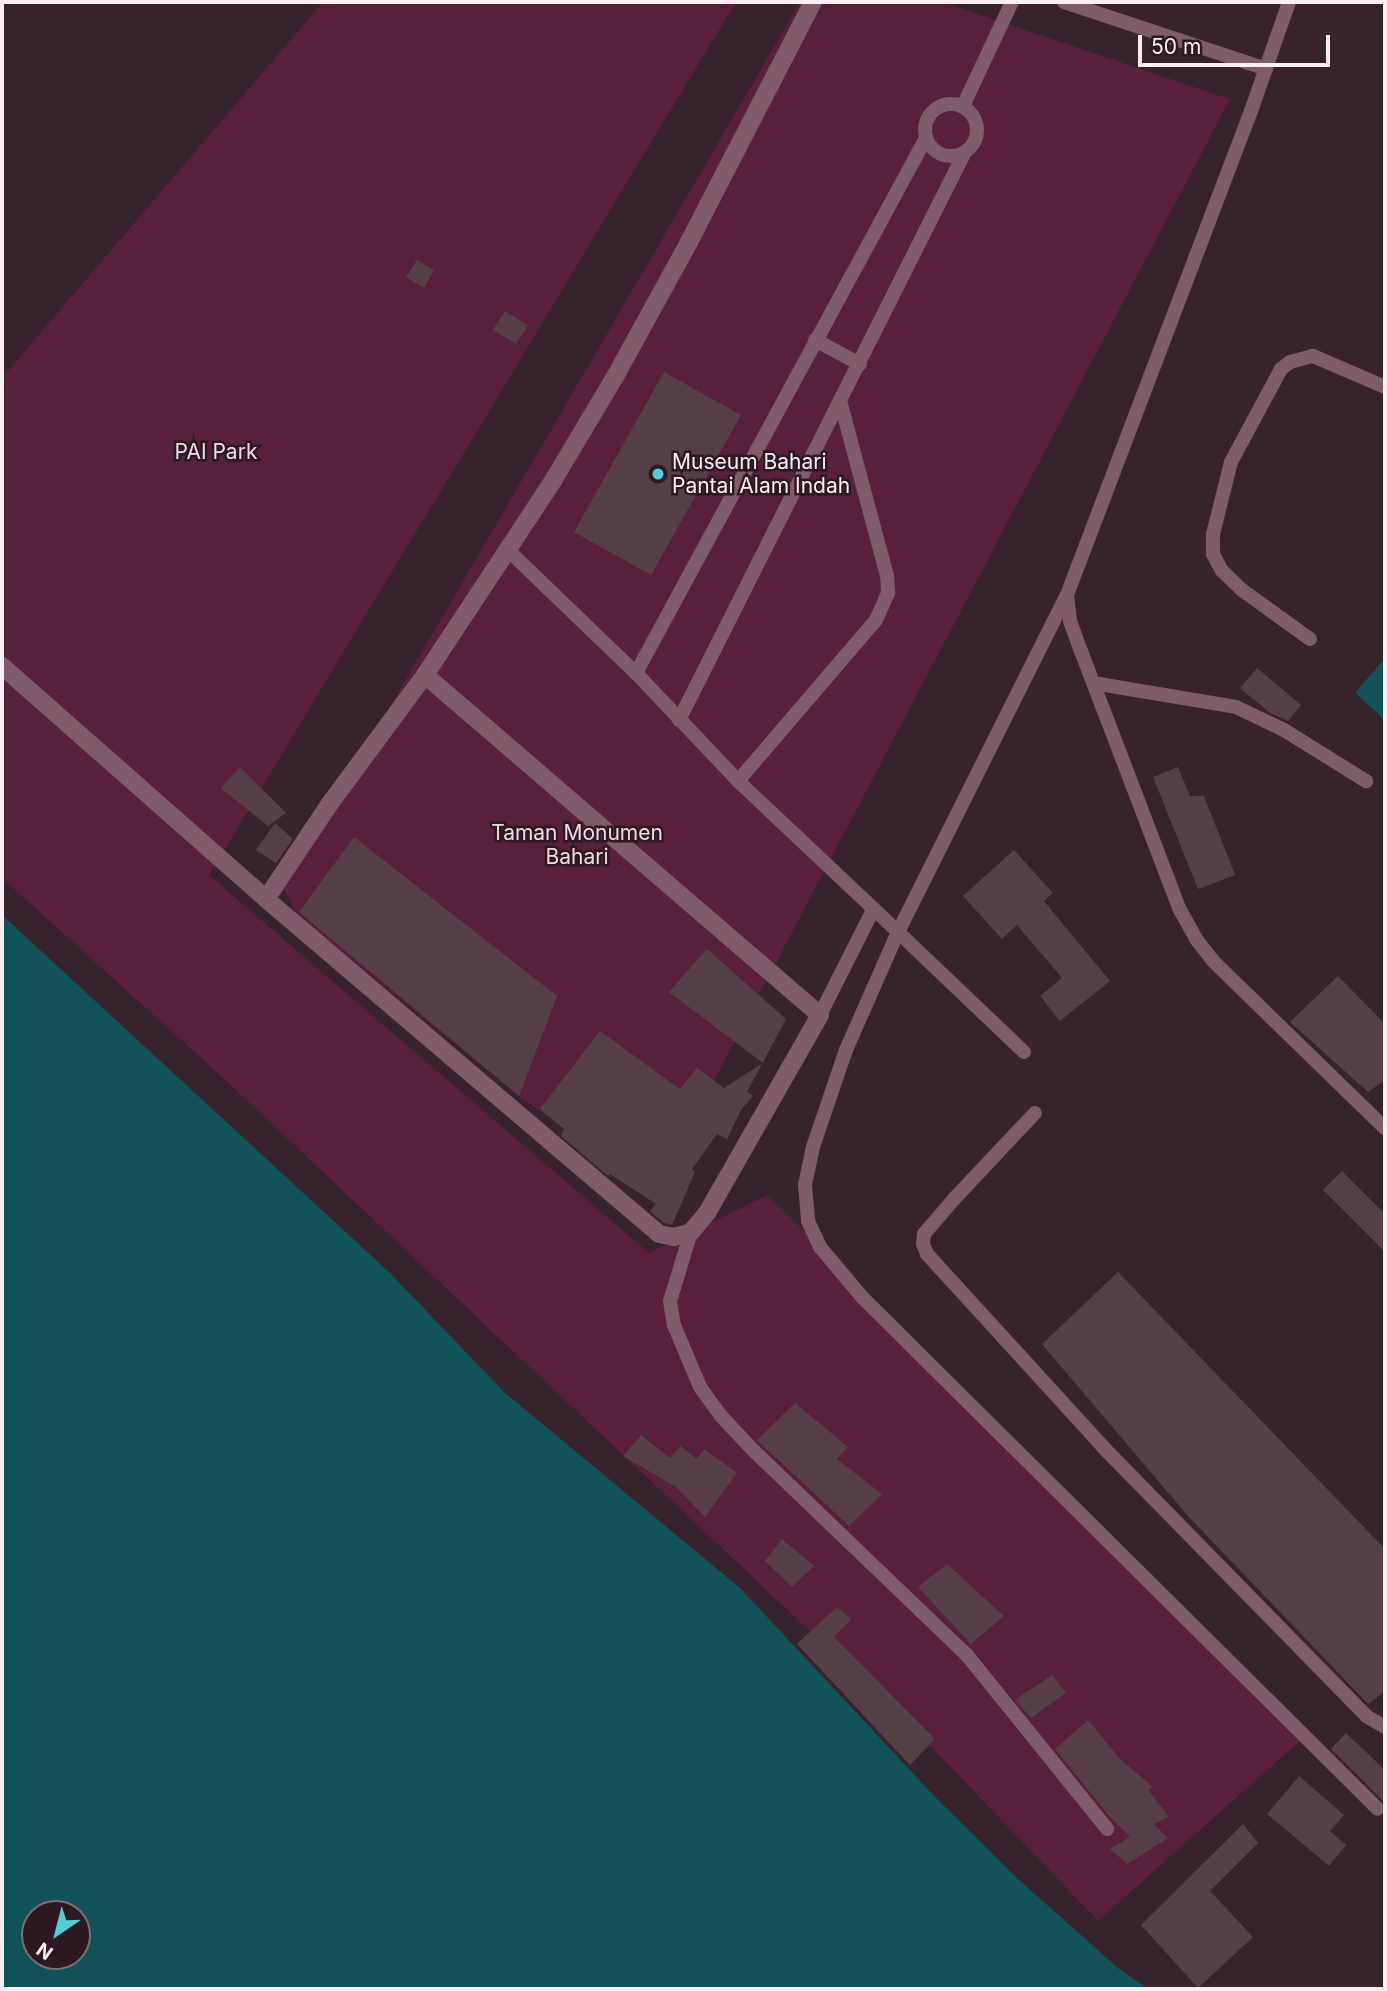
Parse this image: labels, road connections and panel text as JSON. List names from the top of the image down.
{
  "parks": ["PAI Park", "Taman Monumen Bahari"],
  "places": ["Museum Bahari Pantai Alam Indah"],
  "scale_bar": "50 m",
  "north": "bottom left"
}
